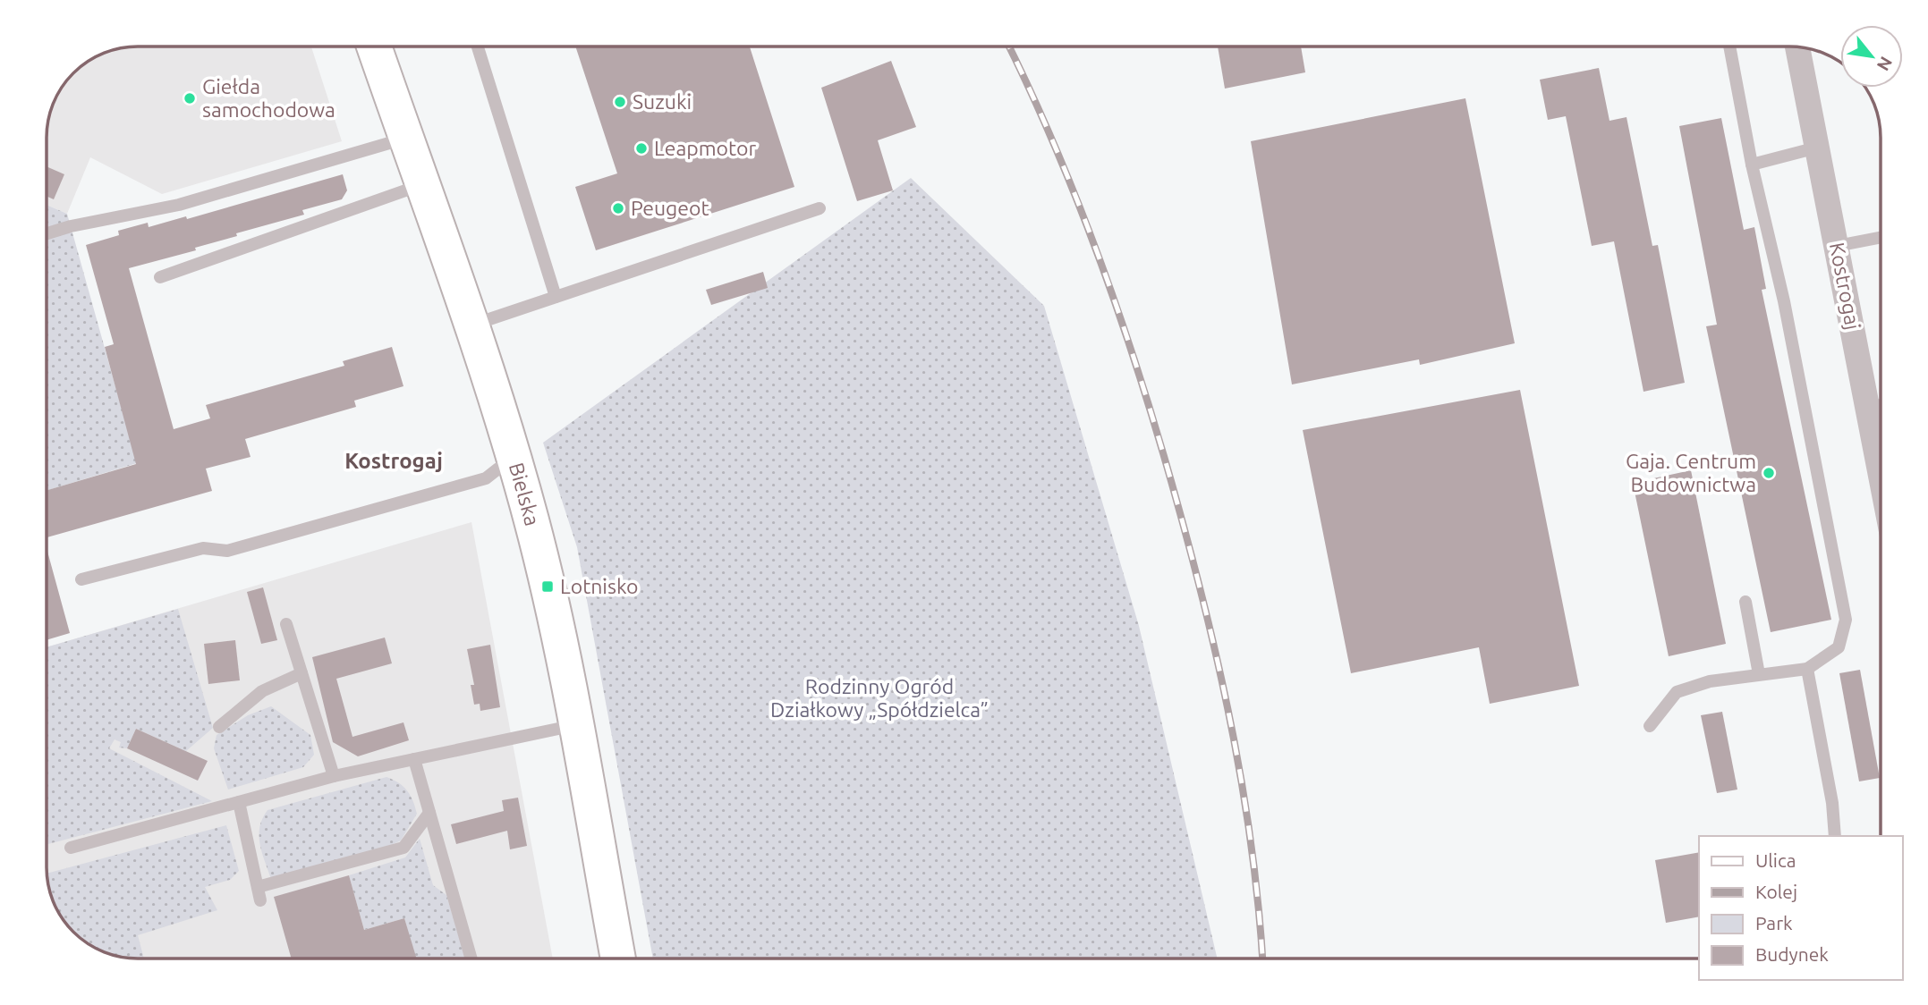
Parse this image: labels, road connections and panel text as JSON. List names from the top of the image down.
{
  "streets": {
    "main road": ["Bielska"],
    "street": ["Kostrogaj"]
  },
  "districts": ["Kostrogaj"],
  "parks": ["Rodzinny Ogród Działkowy „Spółdzielca”"],
  "places": {
    "other": [
      "Giełda samochodowa",
      "Suzuki",
      "Leapmotor",
      "Peugeot",
      "Gaja. Centrum Budownictwa"
    ],
    "transit": ["Lotnisko"]
  },
  "legend": [
    "Ulica",
    "Kolej",
    "Park",
    "Budynek"
  ],
  "north": "bottom right"
}
